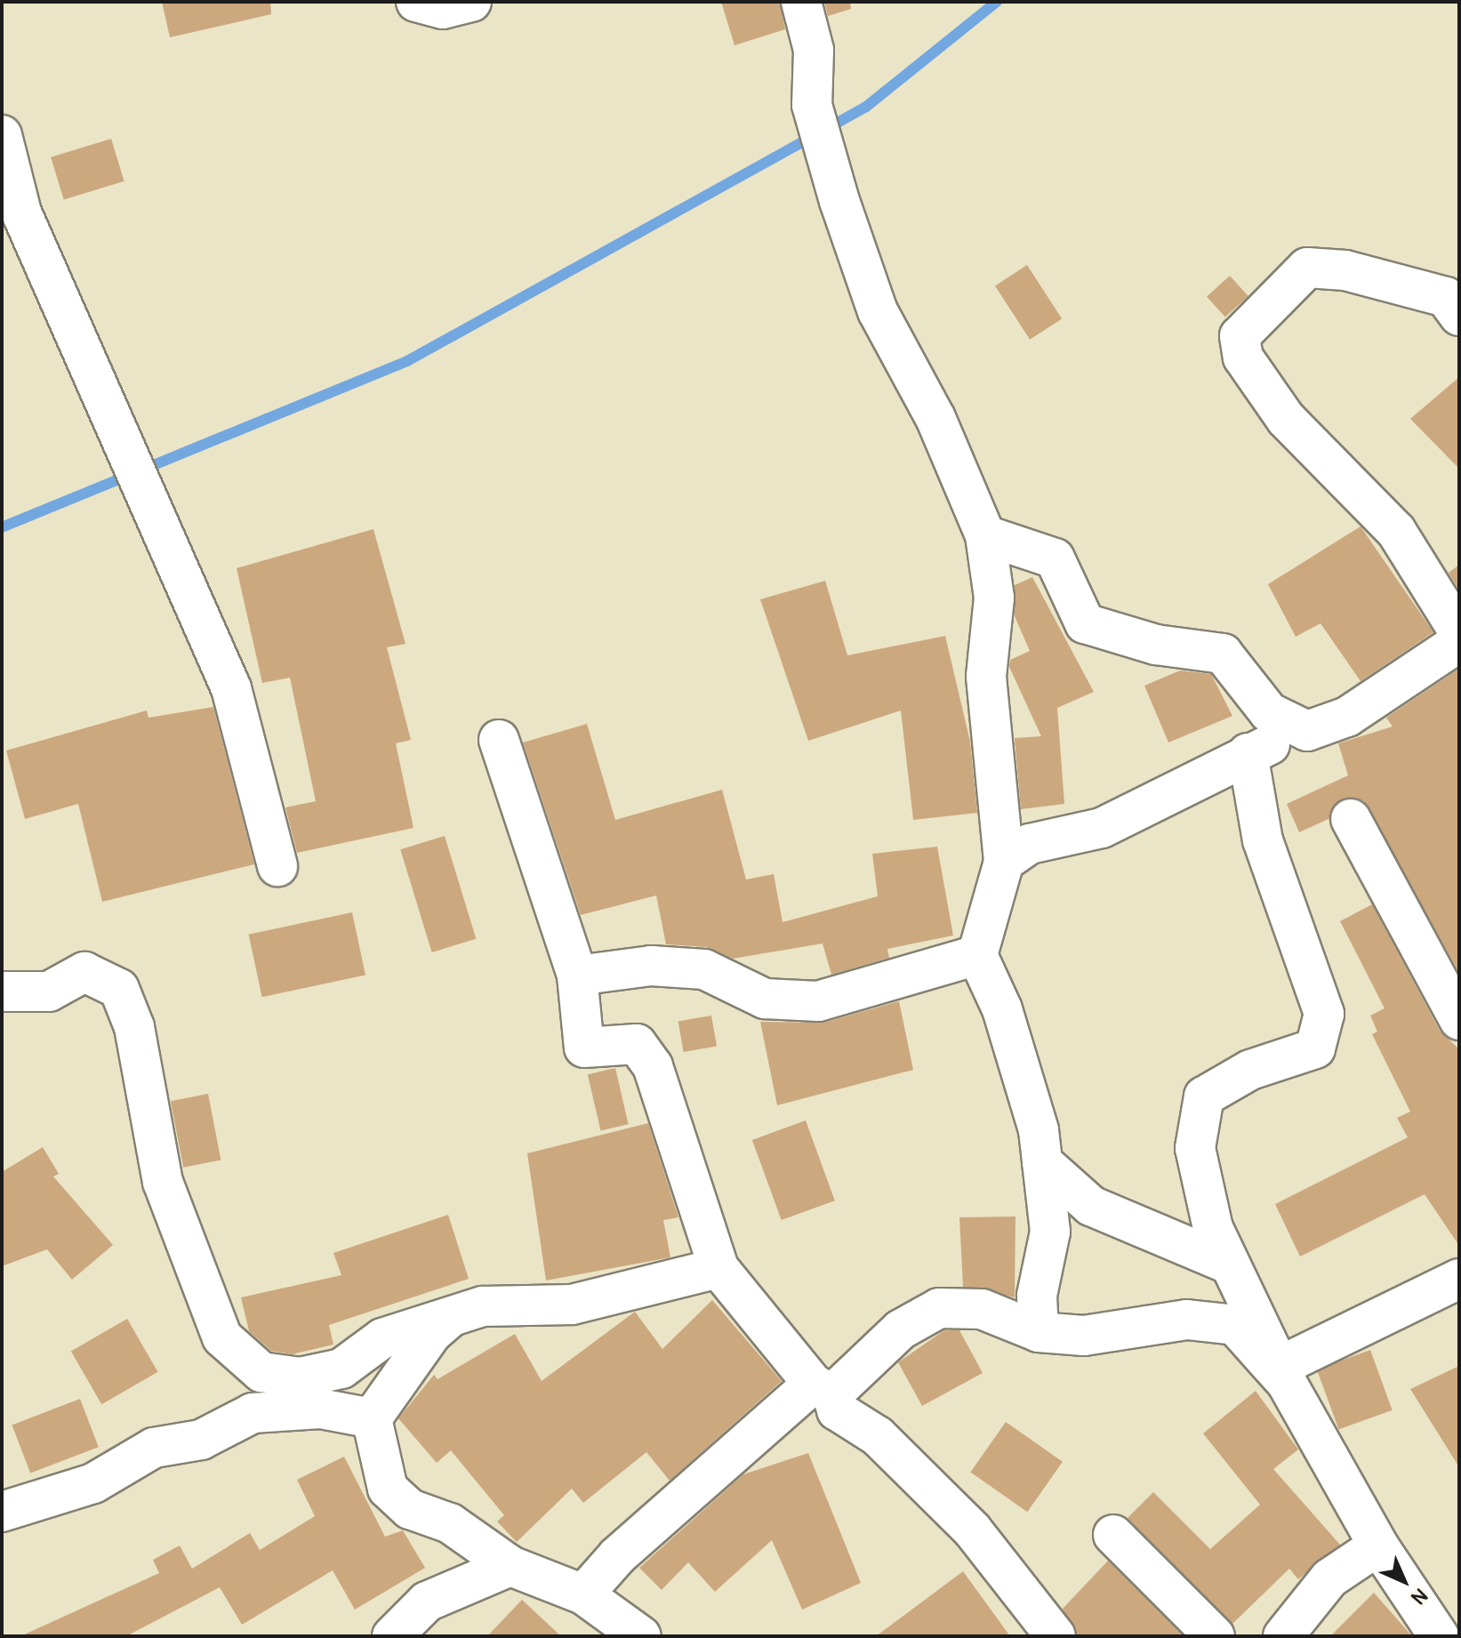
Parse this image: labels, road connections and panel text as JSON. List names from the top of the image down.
{
  "north": "bottom right"
}
